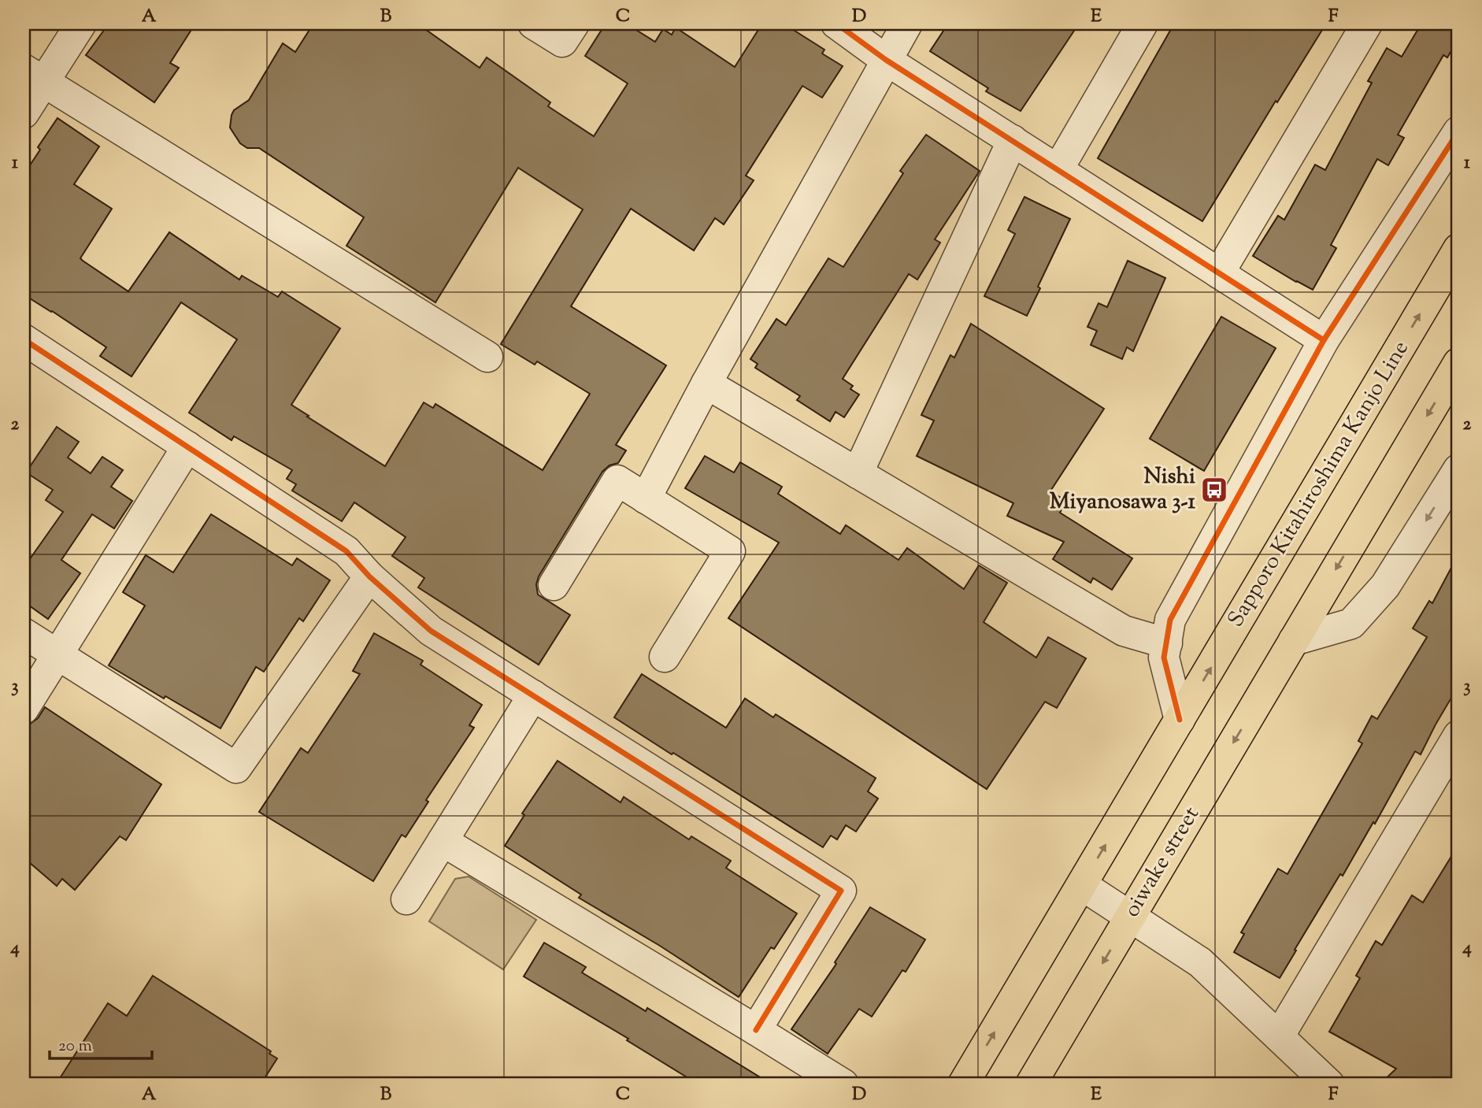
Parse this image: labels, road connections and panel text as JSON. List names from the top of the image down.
{
  "streets": {
    "main road": ["Sapporo Kitahiroshima Kanjo Line", "oiwake street"]
  },
  "places": {
    "bus stop": ["Nishi Miyanosawa 3-1"]
  },
  "scale_bar": "20 m",
  "grid": {
    "columns": [
      "A",
      "B",
      "C",
      "D",
      "E",
      "F"
    ],
    "rows": [
      "1",
      "2",
      "3",
      "4"
    ]
  }
}
